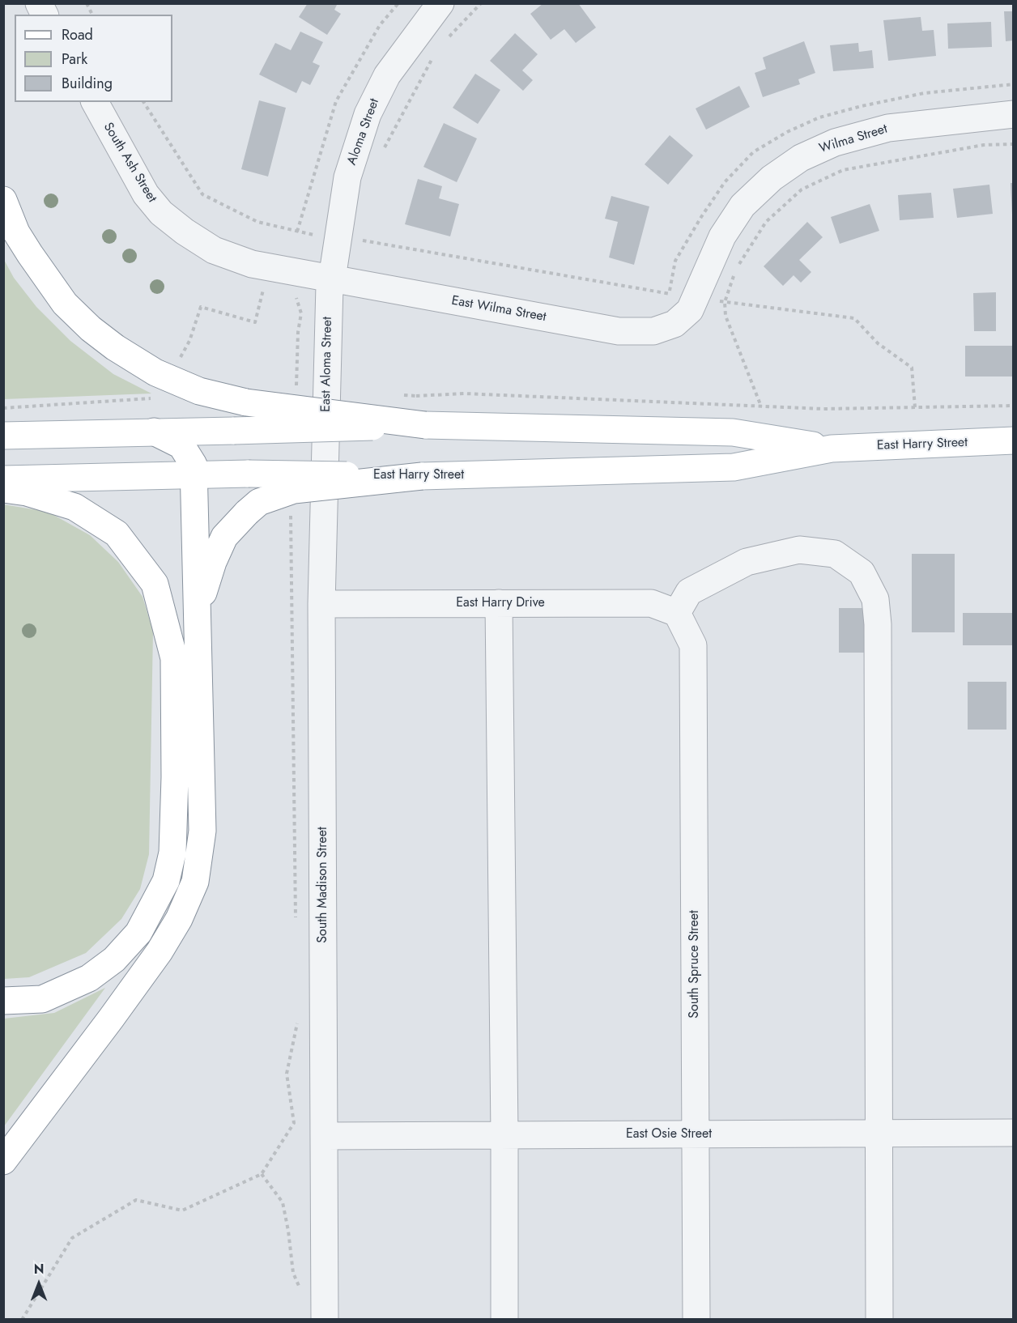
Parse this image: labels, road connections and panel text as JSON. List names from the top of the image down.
{
  "streets": {
    "main road": ["East Harry Street"],
    "street": [
      "Aloma Street",
      "Wilma Street",
      "South Ash Street",
      "East Wilma Street",
      "East Aloma Street",
      "East Harry Drive",
      "South Madison Street",
      "South Spruce Street",
      "East Osie Street"
    ]
  },
  "crossings": [
    ["Aloma Street", "South Ash Street"],
    ["Aloma Street", "East Wilma Street"],
    ["Aloma Street", "East Aloma Street"],
    ["Wilma Street", "East Wilma Street"],
    ["South Ash Street", "East Wilma Street"],
    ["South Ash Street", "East Aloma Street"],
    ["East Wilma Street", "East Aloma Street"],
    ["East Aloma Street", "South Madison Street"],
    ["East Harry Drive", "South Madison Street"],
    ["East Harry Drive", "South Spruce Street"],
    ["South Madison Street", "East Osie Street"],
    ["South Spruce Street", "East Osie Street"]
  ],
  "legend": ["Road", "Park", "Building"],
  "north": "top"
}
